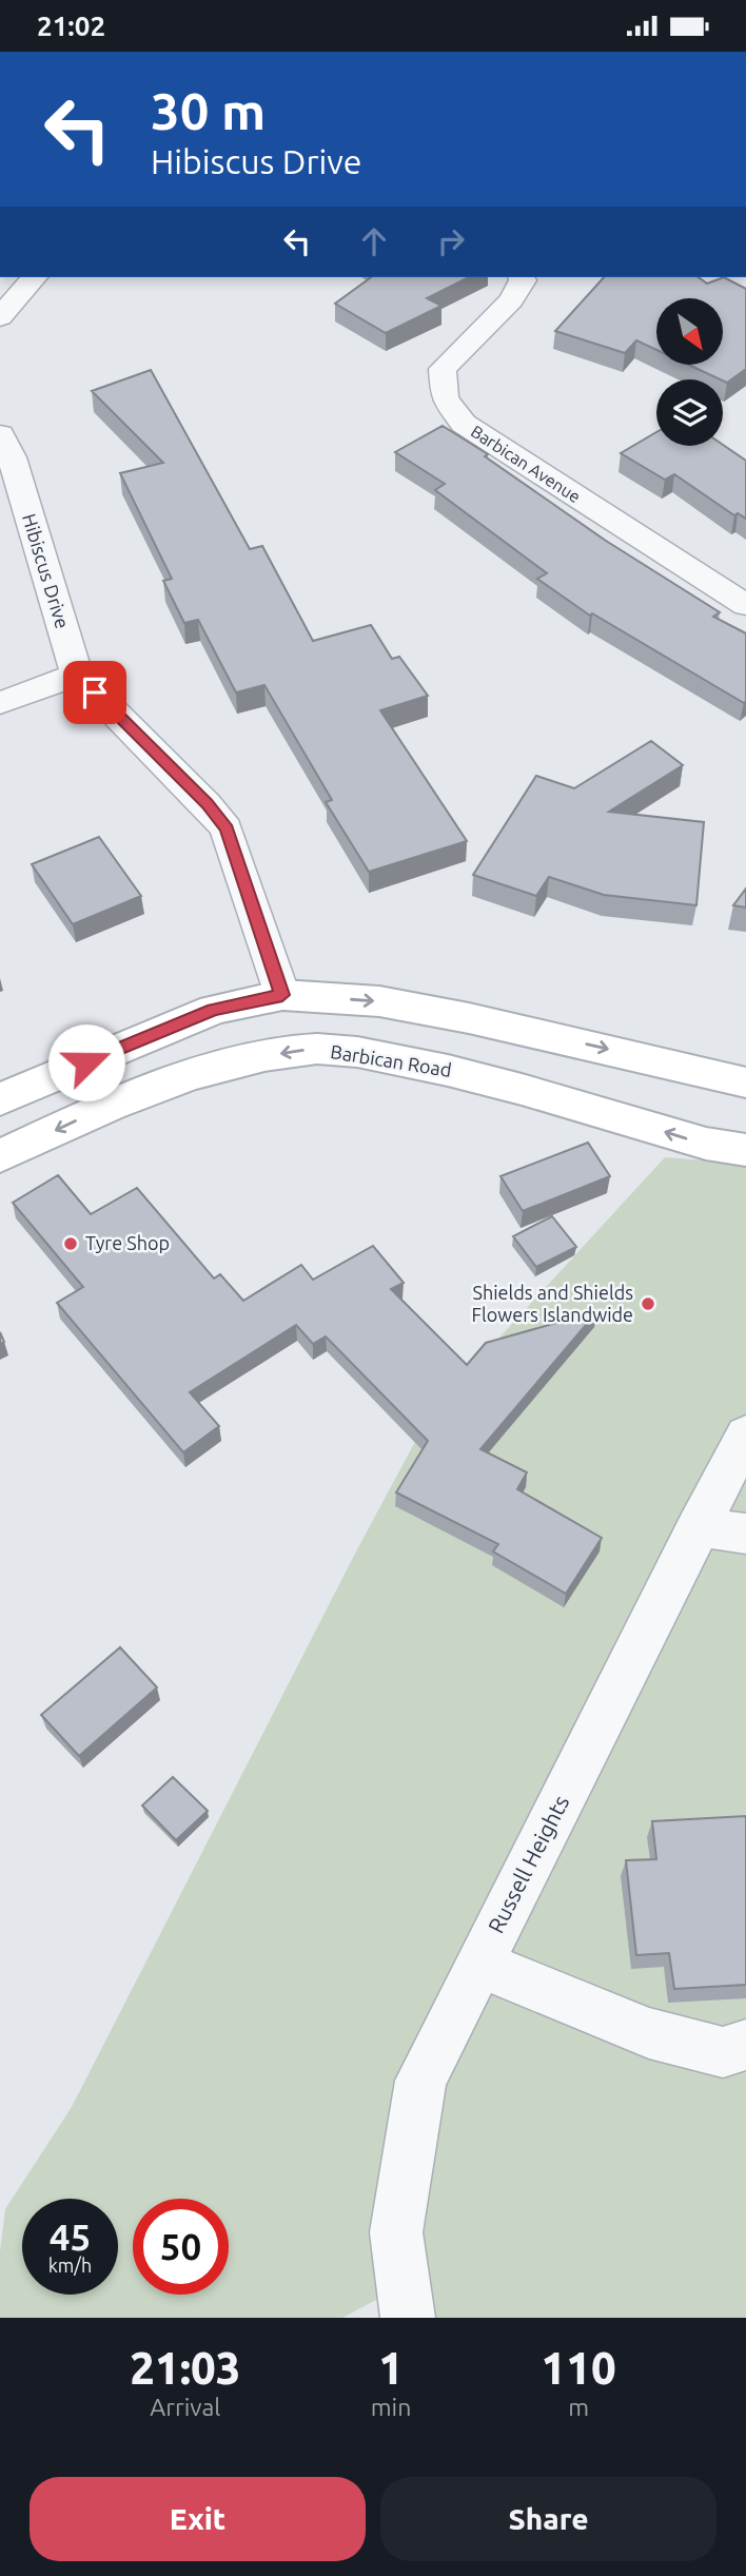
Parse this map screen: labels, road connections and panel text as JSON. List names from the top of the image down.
{
  "streets": {
    "main road": ["Barbican Road"],
    "street": ["Barbican Avenue", "Hibiscus Drive", "Russell Heights"]
  },
  "places": ["Tyre Shop", "Shields and Shields Flowers Islandwide"],
  "north": "bottom right",
  "page": {
    "status": "21:02",
    "turn": ["30 m", "Hibiscus Drive"],
    "speed": "45 km/h",
    "limit": "50",
    "eta": [
      "21:03",
      "Arrival",
      "1",
      "min",
      "110",
      "m"
    ],
    "buttons": ["Exit", "Share"]
  }
}
